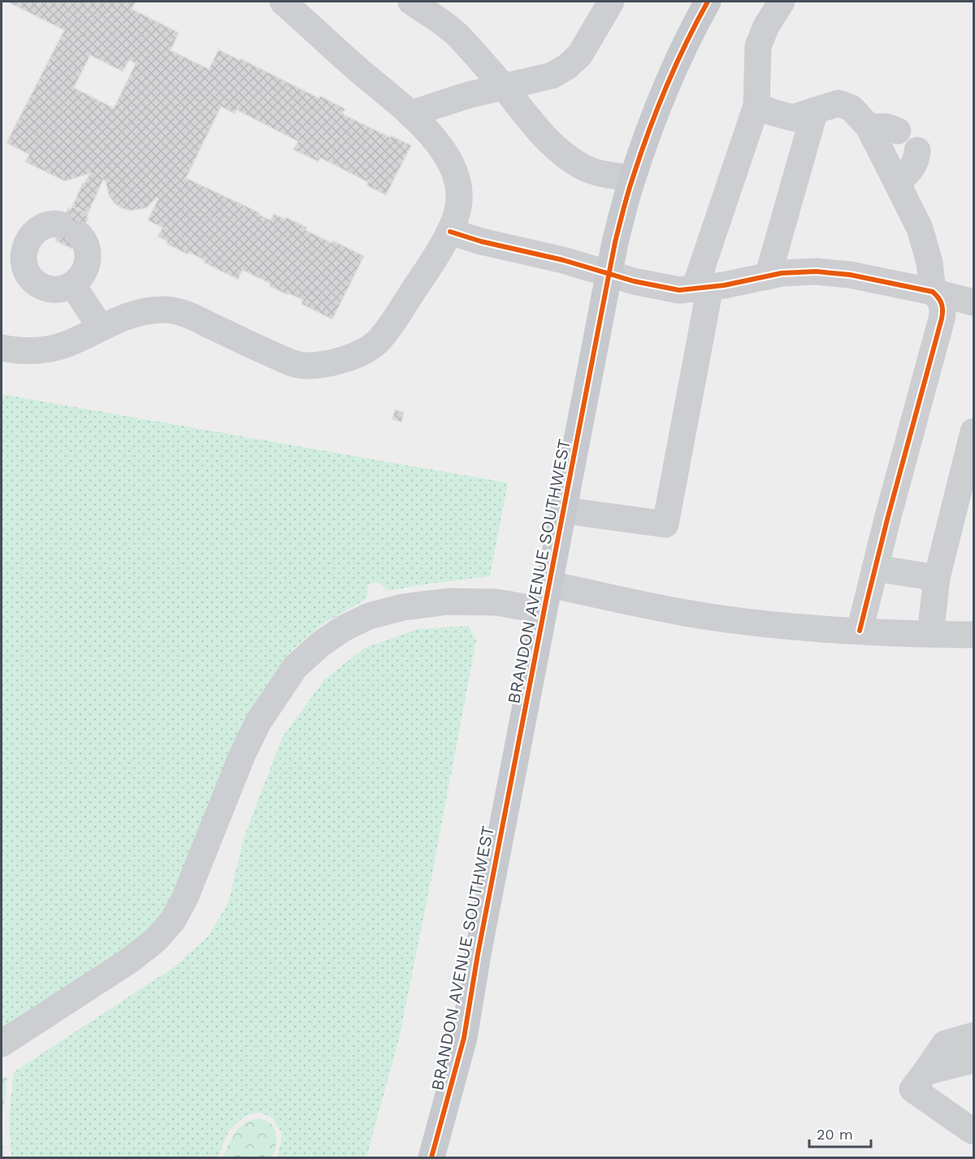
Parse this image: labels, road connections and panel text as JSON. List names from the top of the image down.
{
  "streets": {
    "main road": ["BRANDON AVENUE SOUTHWEST"]
  },
  "scale_bar": "20 m"
}
